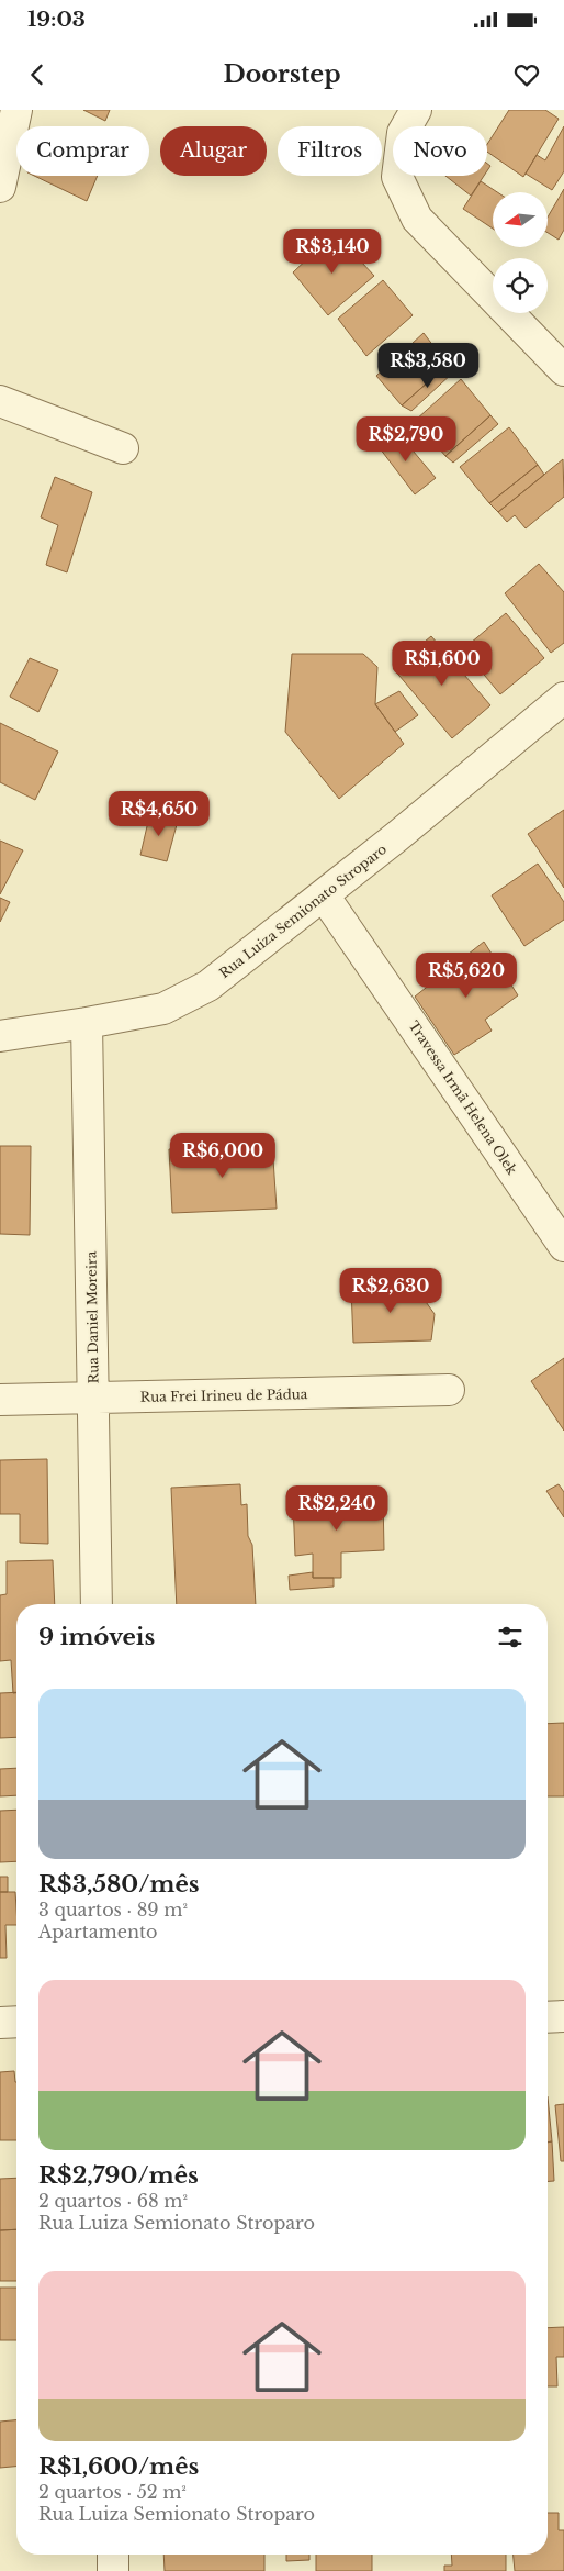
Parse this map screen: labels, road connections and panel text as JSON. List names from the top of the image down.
{
  "streets": {
    "street": [
      "Rua Luiza Semionato Stroparo",
      "Travessa Irmã Helena Olek",
      "Rua Daniel Moreira",
      "Rua Frei Irineu de Pádua"
    ]
  },
  "crossings": [
    ["Rua Luiza Semionato Stroparo", "Travessa Irmã Helena Olek"],
    ["Rua Luiza Semionato Stroparo", "Rua Daniel Moreira"],
    ["Rua Daniel Moreira", "Rua Frei Irineu de Pádua"]
  ],
  "north": "left",
  "page": {
    "status": "19:03",
    "header": "Doorstep",
    "chip": [
      "Comprar",
      "Alugar",
      "Filtros",
      "Novo"
    ],
    "price": [
      "R$3,140",
      "R$3,580",
      "R$2,790",
      "R$1,600",
      "R$4,650",
      "R$5,620",
      "R$6,000",
      "R$2,630",
      "R$2,240"
    ],
    "heading": "9 imóveis",
    "list": [
      {
        "name": "R$3,580/mês",
        "note": "3 quartos · 89 m² · Apartamento"
      },
      {
        "name": "R$2,790/mês",
        "note": "2 quartos · 68 m² · Rua Luiza Semionato Stroparo"
      },
      {
        "name": "R$1,600/mês",
        "note": "2 quartos · 52 m² · Rua Luiza Semionato Stroparo"
      }
    ]
  }
}
